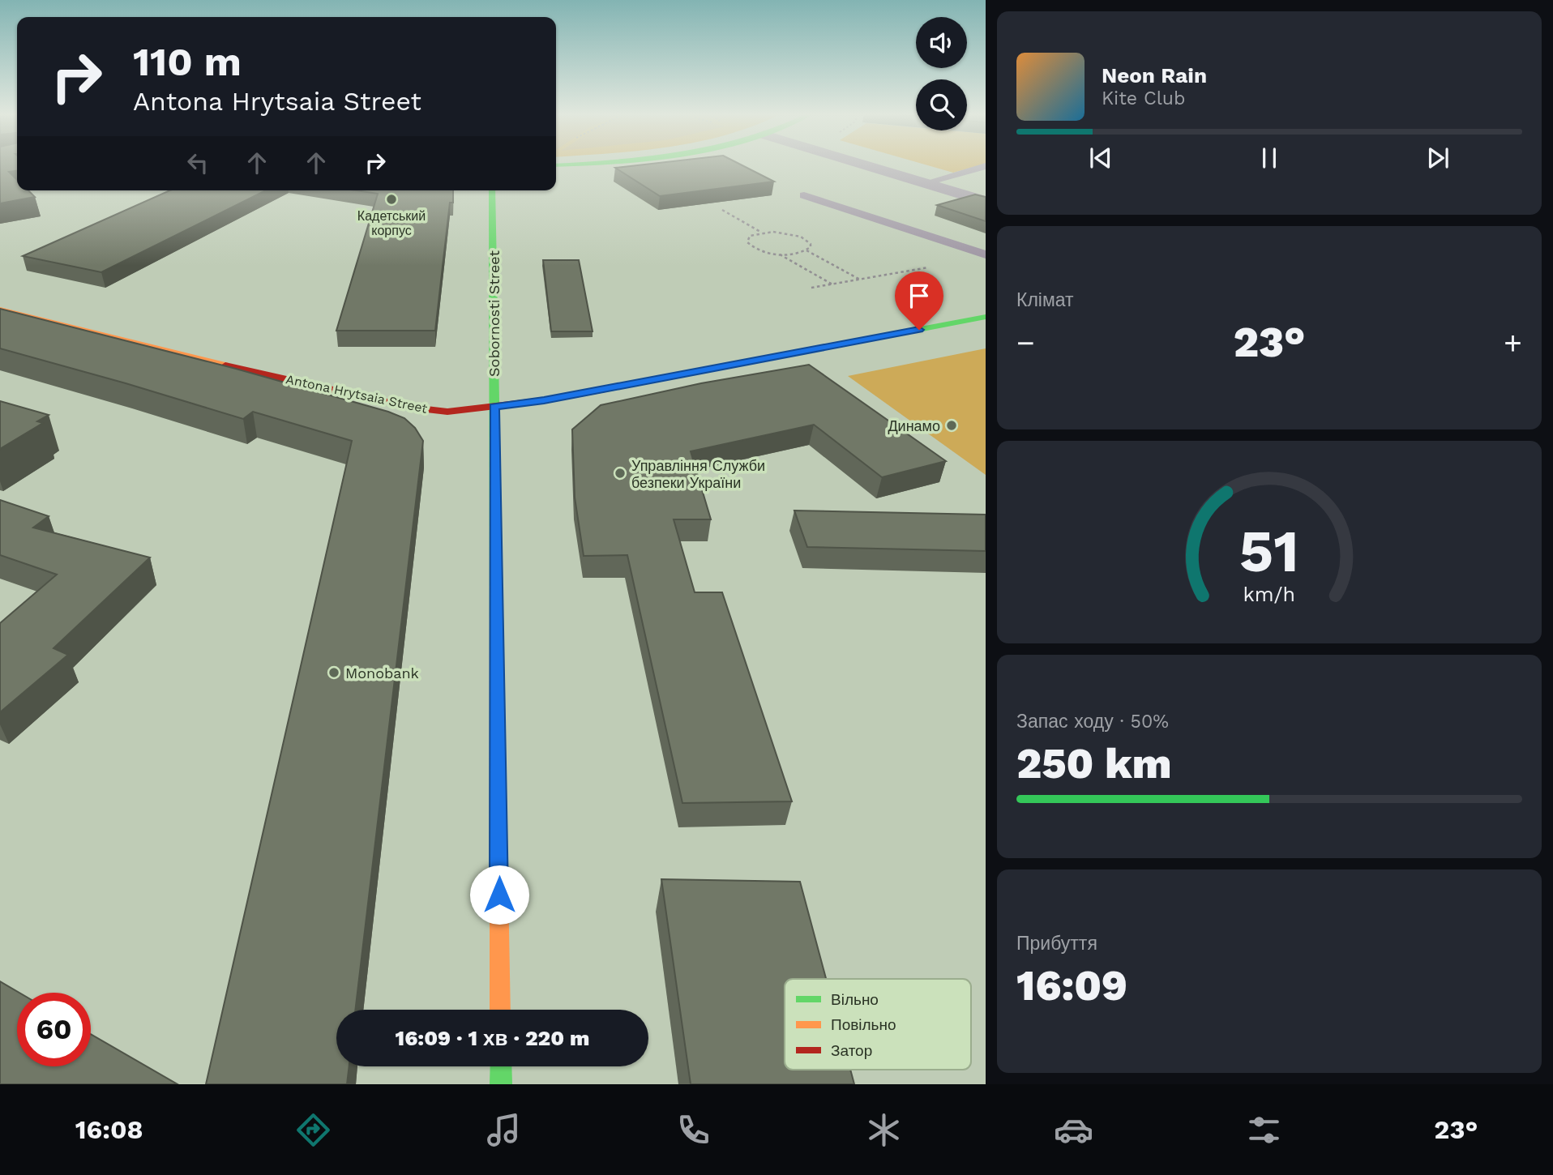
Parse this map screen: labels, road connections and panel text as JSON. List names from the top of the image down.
{
  "streets": {
    "main road": ["Sobornosti Street", "Antona Hrytsaia Street"]
  },
  "crossings": [
    ["Sobornosti Street", "Antona Hrytsaia Street"]
  ],
  "places": [
    "Кадетський корпус",
    "Динамо",
    "Управління Служби безпеки України",
    "Monobank"
  ],
  "legend": ["Вільно", "Повільно", "Затор"],
  "page": {
    "turn": ["110 m", "Antona Hrytsaia Street"],
    "song": ["Neon Rain", "Kite Club"],
    "tile": [
      "Клімат",
      ["Запас ходу · 50%", "250 km"],
      ["Прибуття", "16:09"]
    ],
    "heat": ["−", "23°", "+"],
    "limit": "60",
    "trip": "16:09 · 1 хв · 220 m",
    "tabs": ["16:08", "23°"],
    "gauge": ["51", "km/h"]
  }
}
